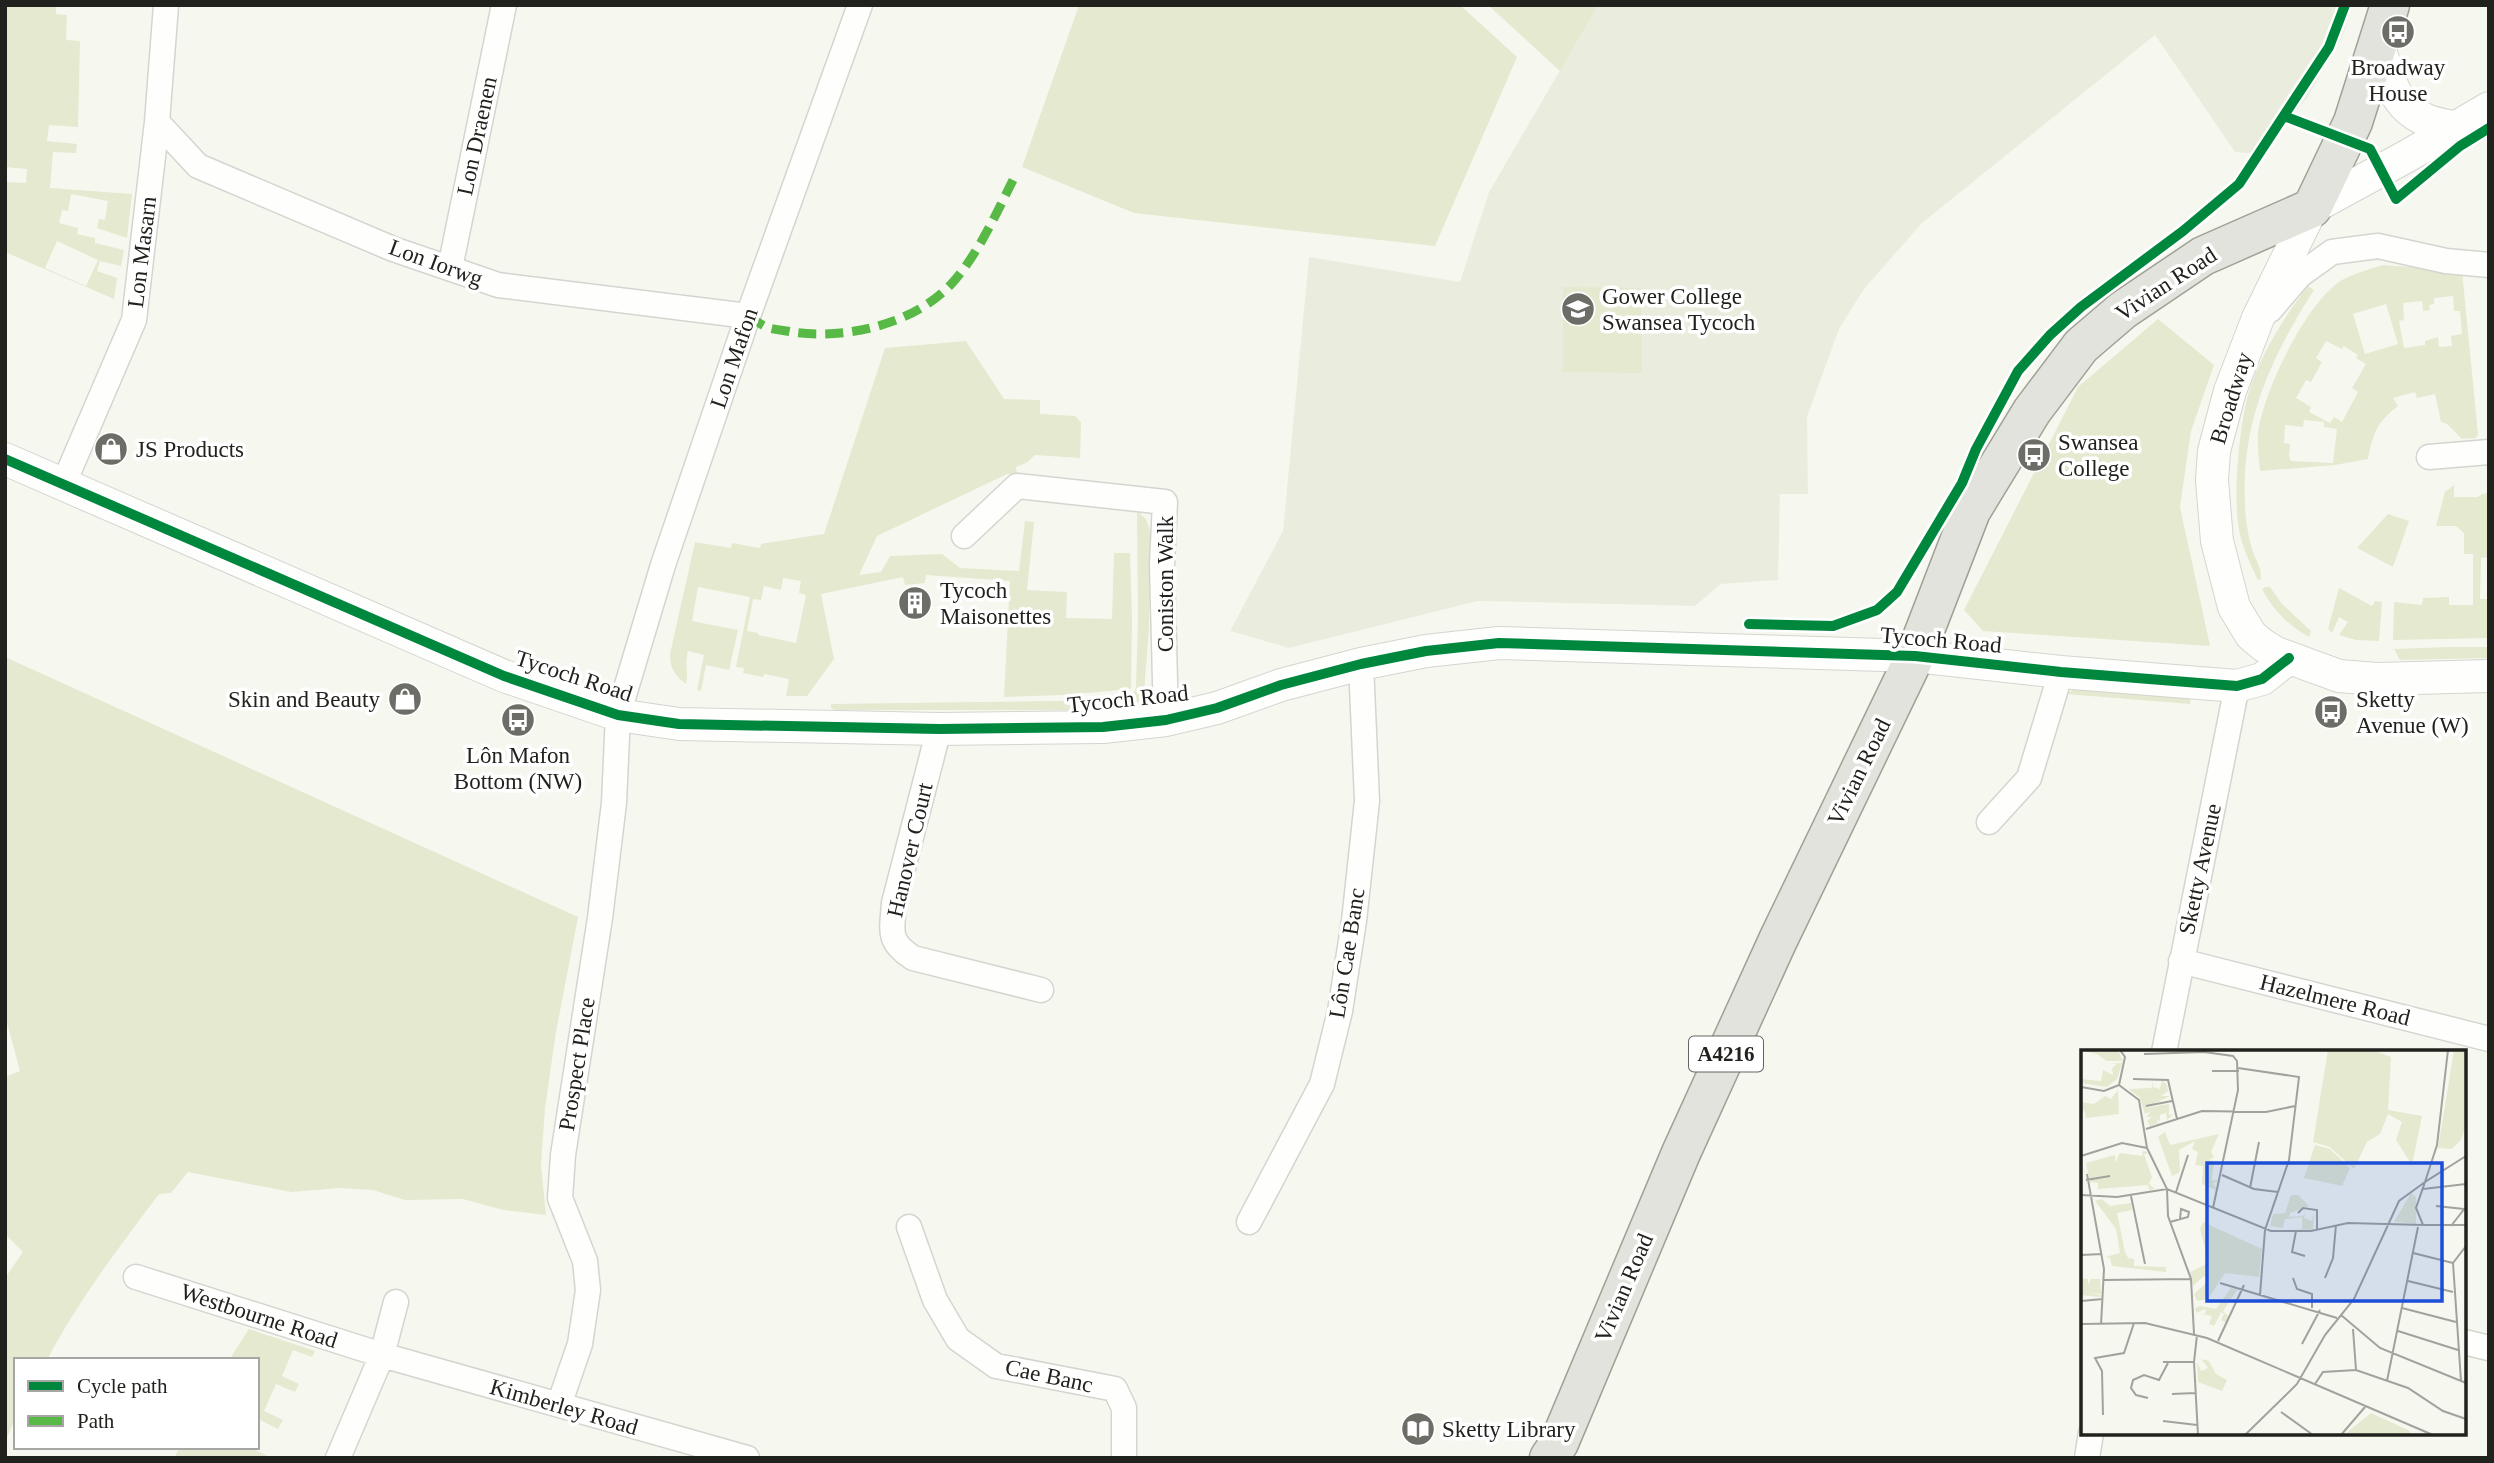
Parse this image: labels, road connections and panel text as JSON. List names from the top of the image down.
{
  "streets": {
    "main road": ["Vivian Road", "A4216"],
    "street": [
      "Lon Draenen",
      "Lon Masarn",
      "Lon Iorwg",
      "Lon Mafon",
      "Broadway",
      "Coniston Walk",
      "Tycoch Road",
      "Hanover Court",
      "Sketty Avenue",
      "Lôn Cae Banc",
      "Hazelmere Road",
      "Prospect Place",
      "Westbourne Road",
      "Cae Banc",
      "Kimberley Road"
    ]
  },
  "crossings": [
    ["Lon Draenen", "Lon Iorwg"],
    ["Lon Masarn", "Lon Iorwg"],
    ["Lon Masarn", "Tycoch Road"],
    ["Lon Iorwg", "Lon Mafon"],
    ["Vivian Road", "Broadway"],
    ["Vivian Road", "Tycoch Road"],
    ["Vivian Road", "A4216"],
    ["Lon Mafon", "Tycoch Road"],
    ["Lon Mafon", "Prospect Place"],
    ["Broadway", "Tycoch Road"],
    ["Broadway", "A4216"],
    ["Coniston Walk", "Tycoch Road"],
    ["Tycoch Road", "Hanover Court"],
    ["Tycoch Road", "Sketty Avenue"],
    ["Tycoch Road", "Lôn Cae Banc"],
    ["Tycoch Road", "Prospect Place"],
    ["Sketty Avenue", "Hazelmere Road"],
    ["Prospect Place", "Kimberley Road"],
    ["Westbourne Road", "Kimberley Road"]
  ],
  "places": {
    "bus stop": [
      "Broadway House",
      "Swansea College",
      "Sketty Avenue (W)",
      "Lôn Mafon Bottom (NW)"
    ],
    "school or university": ["Gower College Swansea Tycoch"],
    "shop": ["JS Products", "Skin and Beauty"],
    "building": ["Tycoch Maisonettes"],
    "library": ["Sketty Library"]
  },
  "legend": ["Cycle path", "Path"]
}
